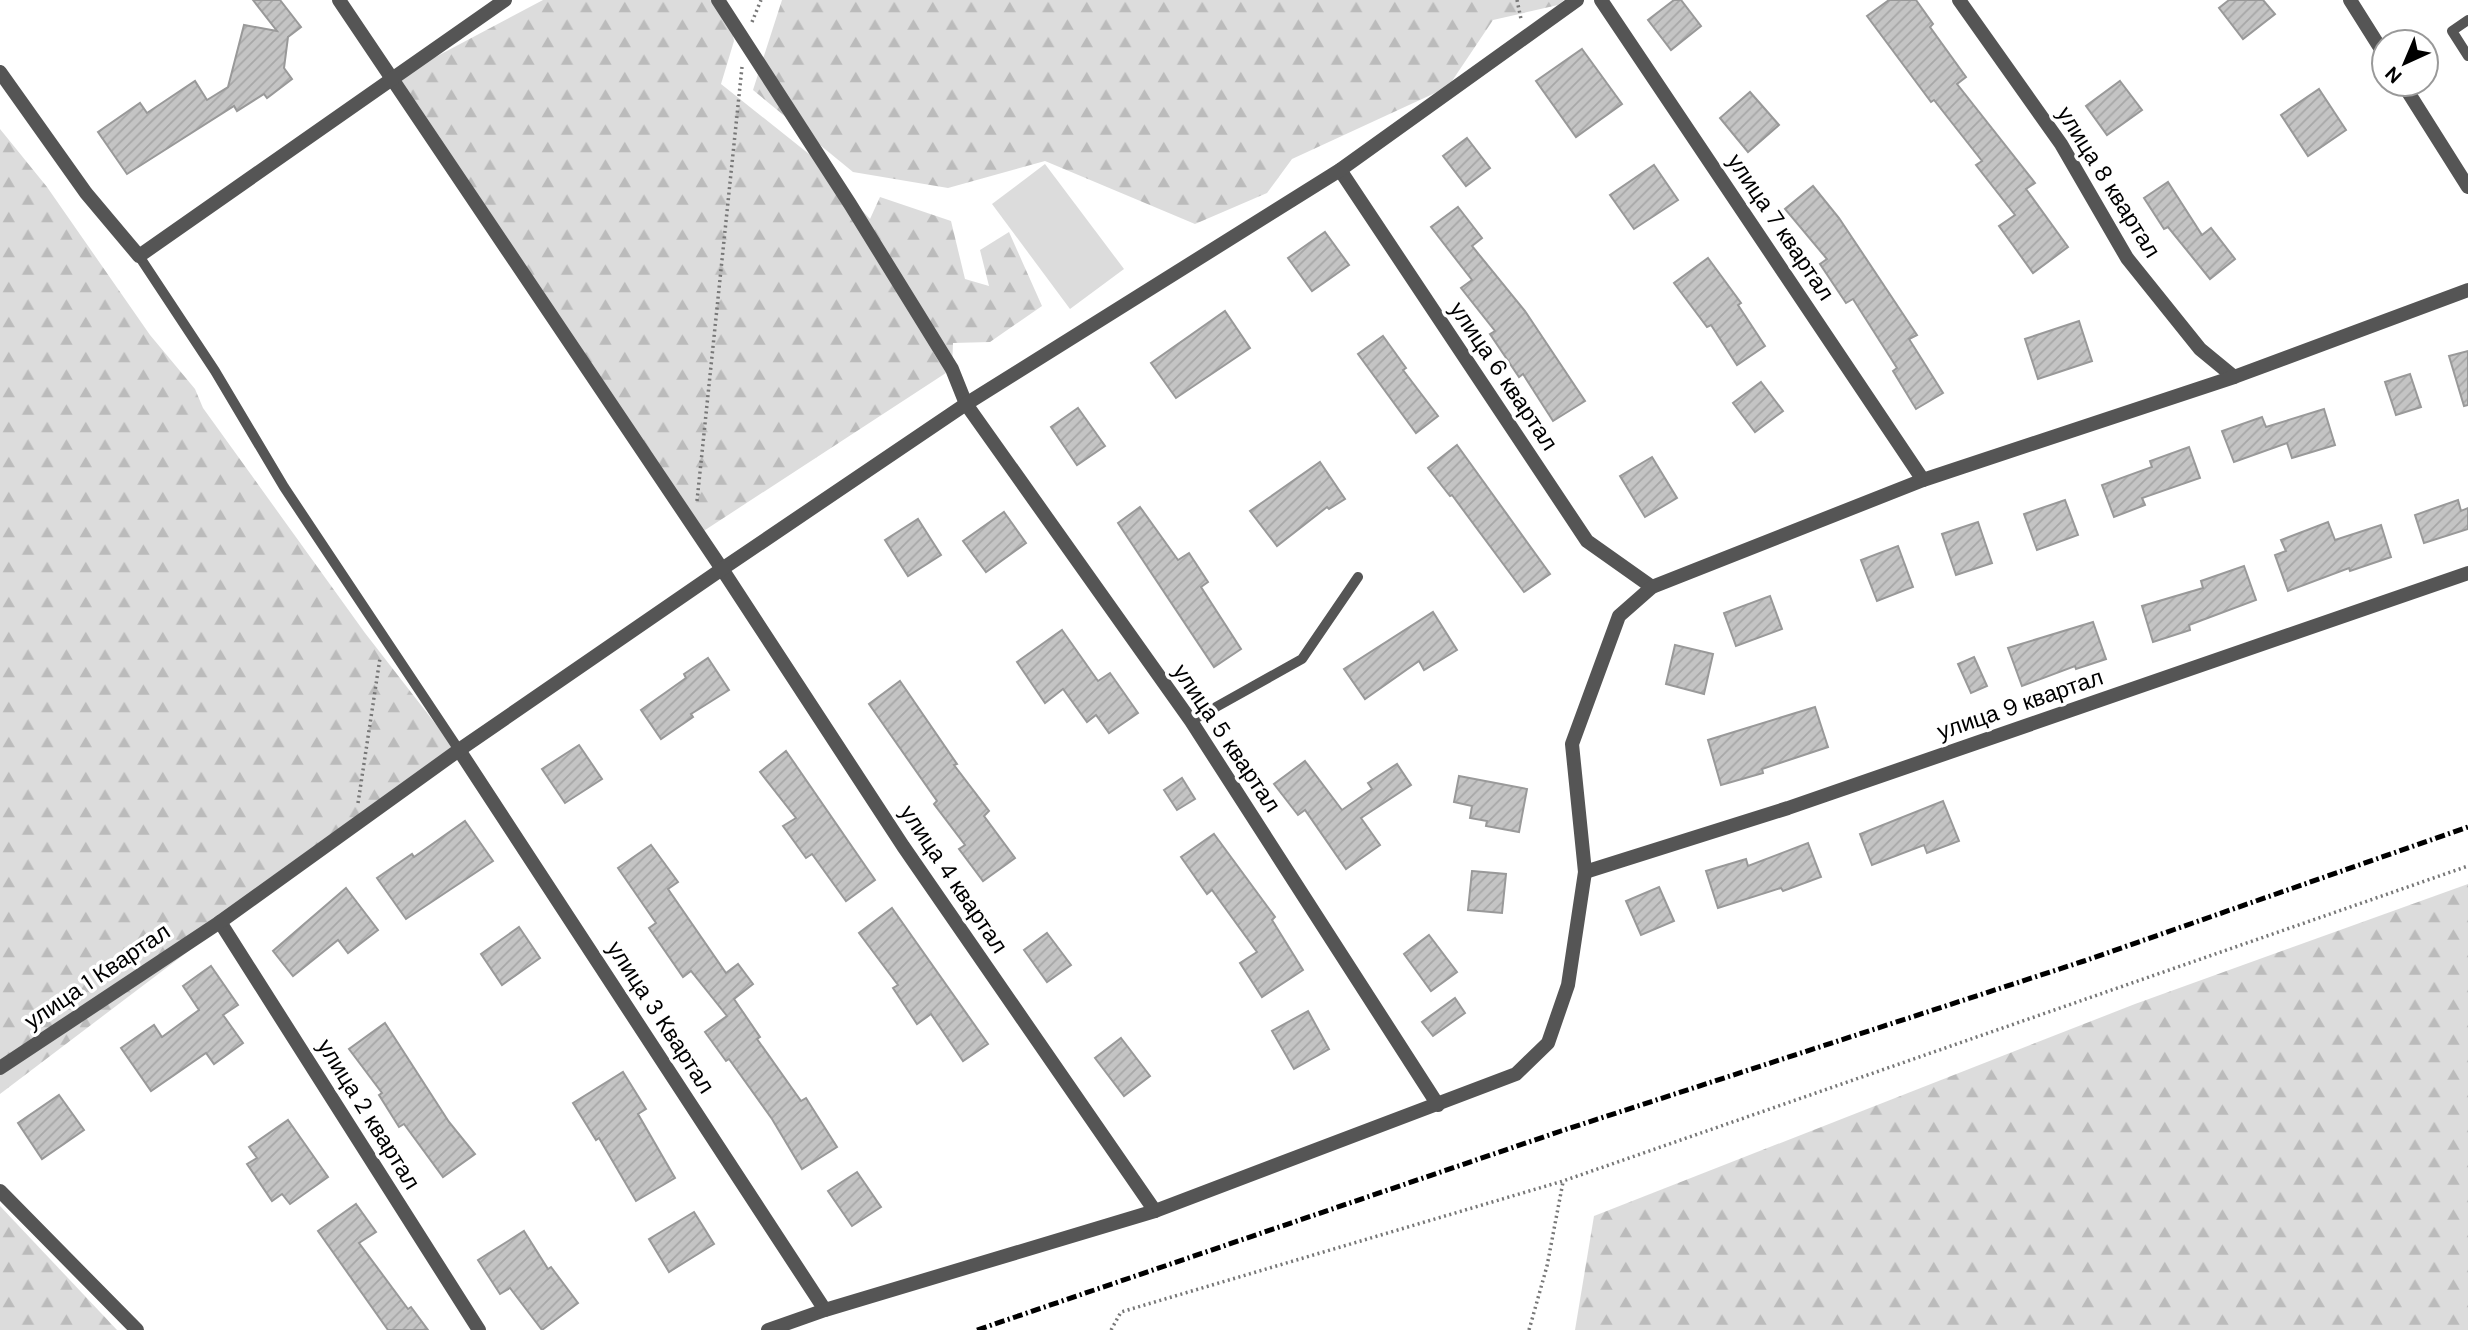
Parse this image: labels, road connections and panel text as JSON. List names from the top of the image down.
{
  "streets": {
    "street": [
      "улица 8 квартал",
      "улица 7 квартал",
      "улица 6 квартал",
      "улица 9 квартал",
      "улица 5 квартал",
      "улица 4 квартал",
      "улица 1 Квартал",
      "улица 3 Квартал",
      "улица 2 квартал"
    ]
  },
  "crossings": [
    ["улица 6 квартал", "улица 1 Квартал"],
    ["улица 5 квартал", "улица 1 Квартал"],
    ["улица 4 квартал", "улица 1 Квартал"],
    ["улица 1 Квартал", "улица 3 Квартал"],
    ["улица 1 Квартал", "улица 2 квартал"]
  ],
  "north": "bottom left"
}
